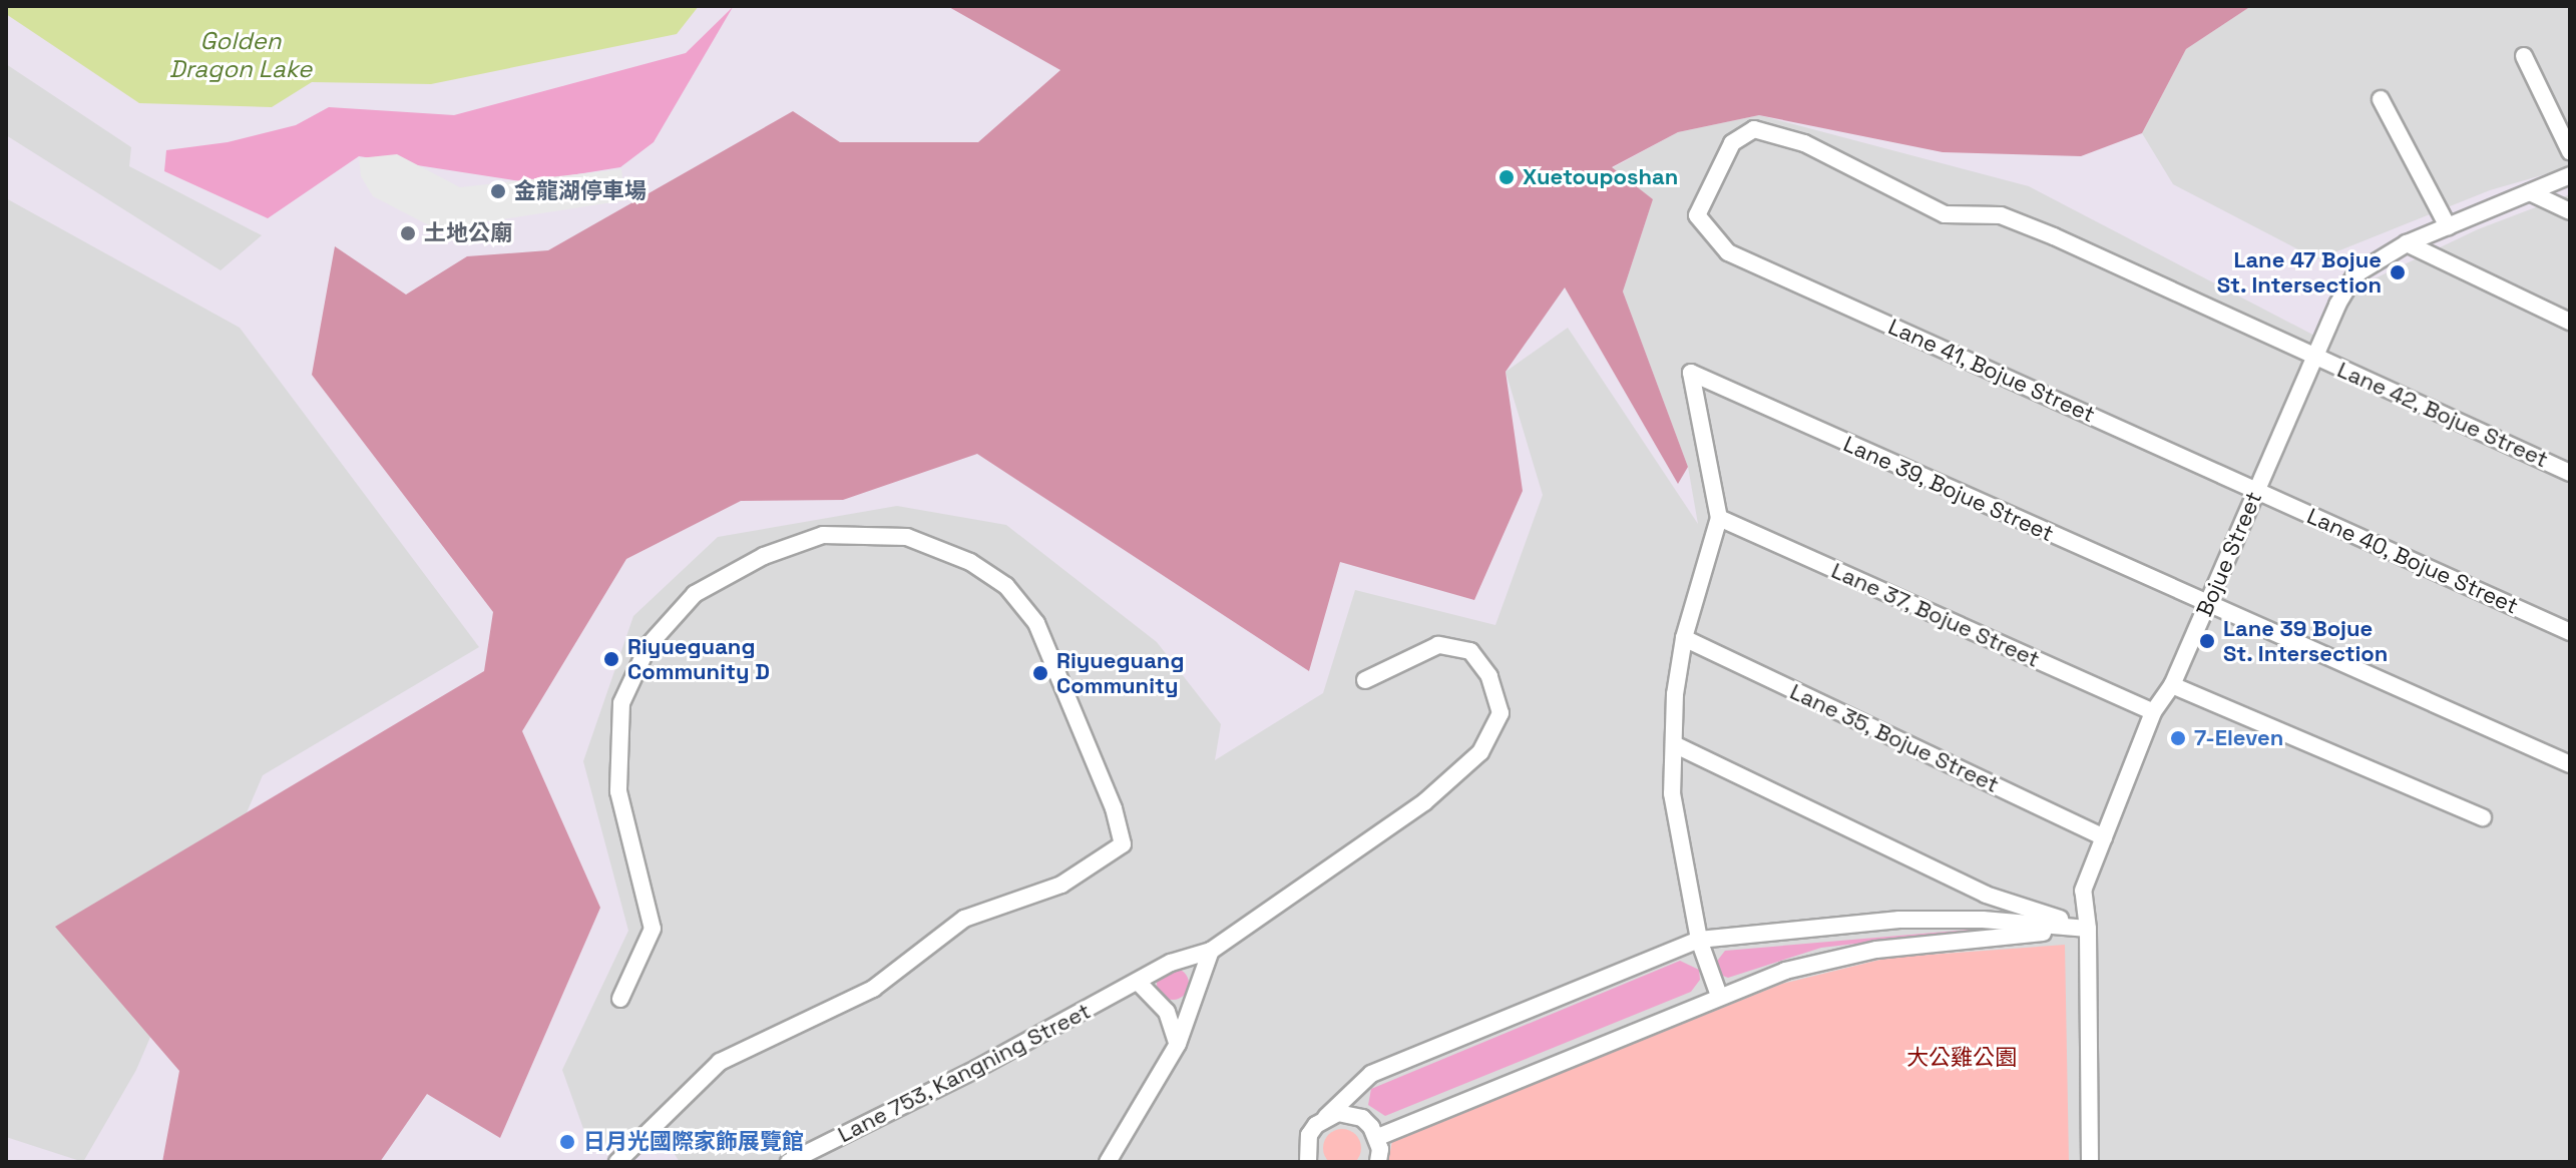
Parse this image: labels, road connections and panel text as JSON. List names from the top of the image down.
{
  "streets": {
    "street": [
      "Lane 41, Bojue Street",
      "Lane 42, Bojue Street",
      "Lane 39, Bojue Street",
      "Bojue Street",
      "Lane 40, Bojue Street",
      "Lane 37, Bojue Street",
      "Lane 35, Bojue Street",
      "Lane 753, Kangning Street"
    ]
  },
  "crossings": [
    ["Lane 41, Bojue Street", "Lane 42, Bojue Street"],
    ["Lane 41, Bojue Street", "Bojue Street"],
    ["Lane 41, Bojue Street", "Lane 40, Bojue Street"],
    ["Lane 42, Bojue Street", "Bojue Street"],
    ["Lane 39, Bojue Street", "Bojue Street"],
    ["Lane 39, Bojue Street", "Lane 37, Bojue Street"],
    ["Bojue Street", "Lane 40, Bojue Street"],
    ["Bojue Street", "Lane 37, Bojue Street"],
    ["Bojue Street", "Lane 35, Bojue Street"]
  ],
  "water": ["Golden Dragon Lake"],
  "parks": ["大公雞公園"],
  "places": [
    "Xuetouposhan",
    "金龍湖停車場",
    "土地公廟",
    "Lane 47 Bojue St. Intersection",
    "Lane 39 Bojue St. Intersection",
    "Riyueguang Community D",
    "Riyueguang Community",
    "7-Eleven",
    "日月光國際家飾展覽館"
  ]
}
